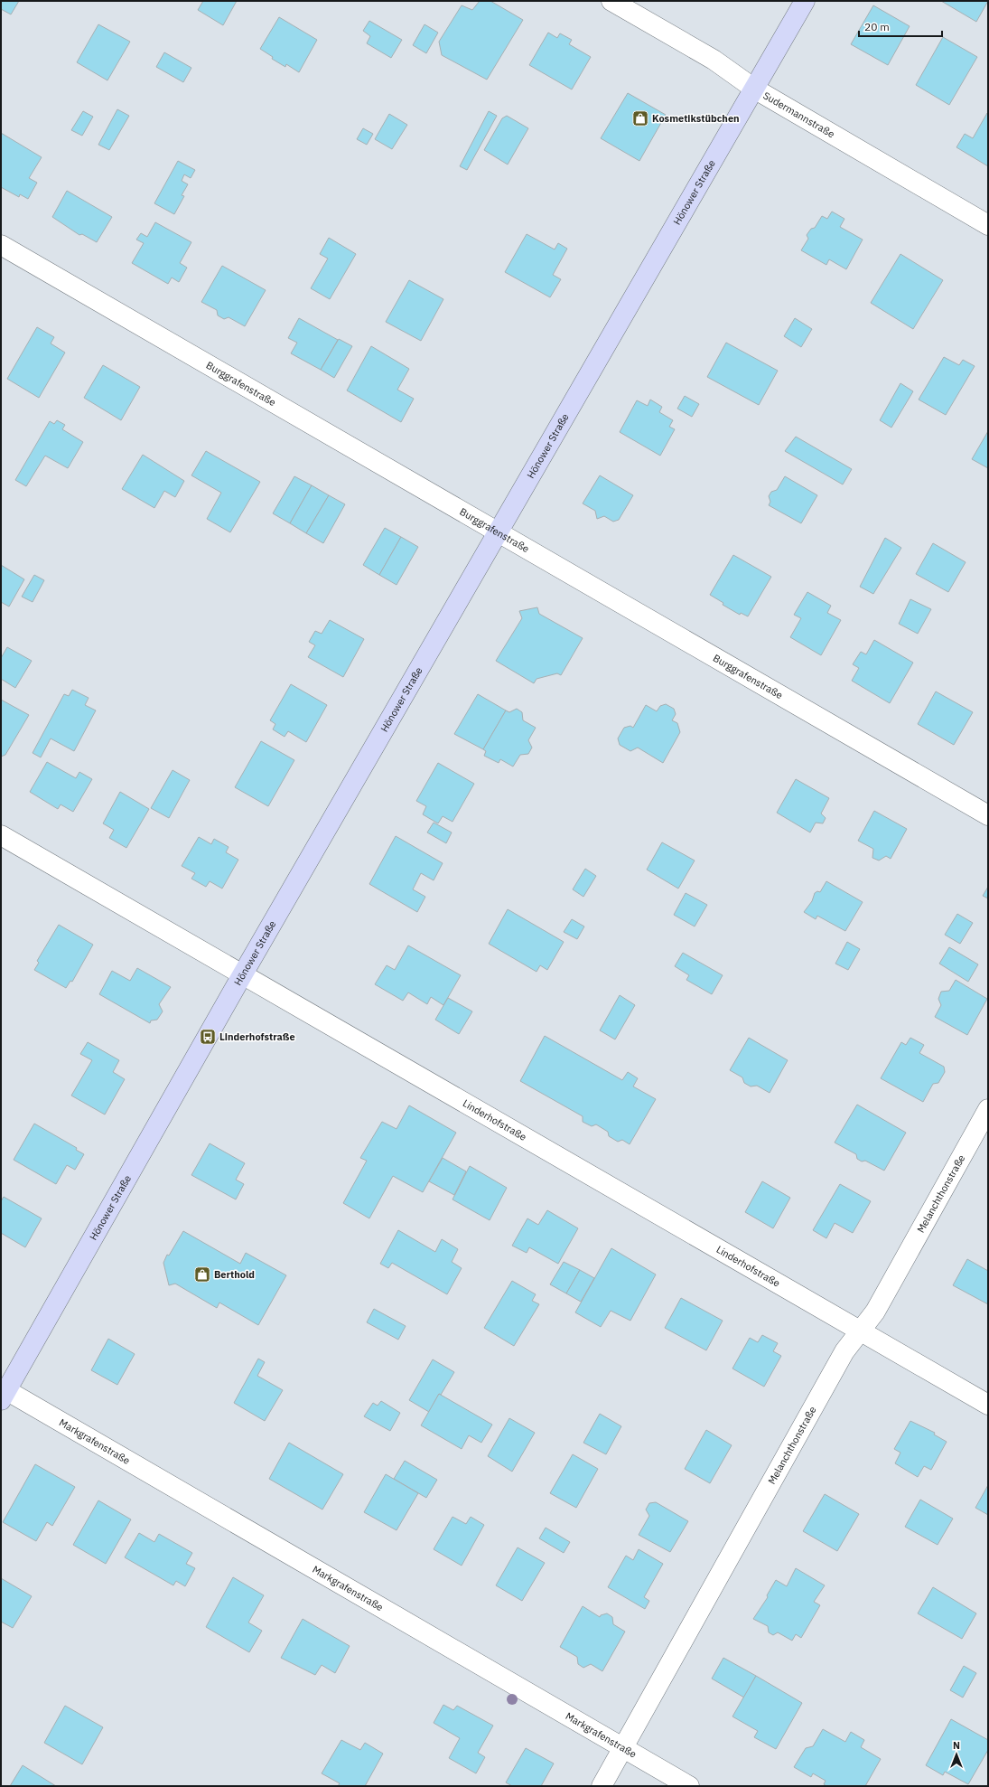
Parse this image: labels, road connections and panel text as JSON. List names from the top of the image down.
{
  "streets": {
    "main road": ["Hönower Straße"],
    "street": [
      "Sudermannstraße",
      "Burggrafenstraße",
      "Linderhofstraße",
      "Melanchthonstraße",
      "Markgrafenstraße"
    ]
  },
  "crossings": [
    ["Sudermannstraße", "Hönower Straße"],
    ["Hönower Straße", "Burggrafenstraße"],
    ["Hönower Straße", "Linderhofstraße"],
    ["Hönower Straße", "Markgrafenstraße"],
    ["Linderhofstraße", "Melanchthonstraße"],
    ["Melanchthonstraße", "Markgrafenstraße"]
  ],
  "places": {
    "shop": ["Kosmetikstübchen", "Berthold"],
    "bus stop": ["Linderhofstraße"]
  },
  "scale_bar": "20 m",
  "north": "top"
}
